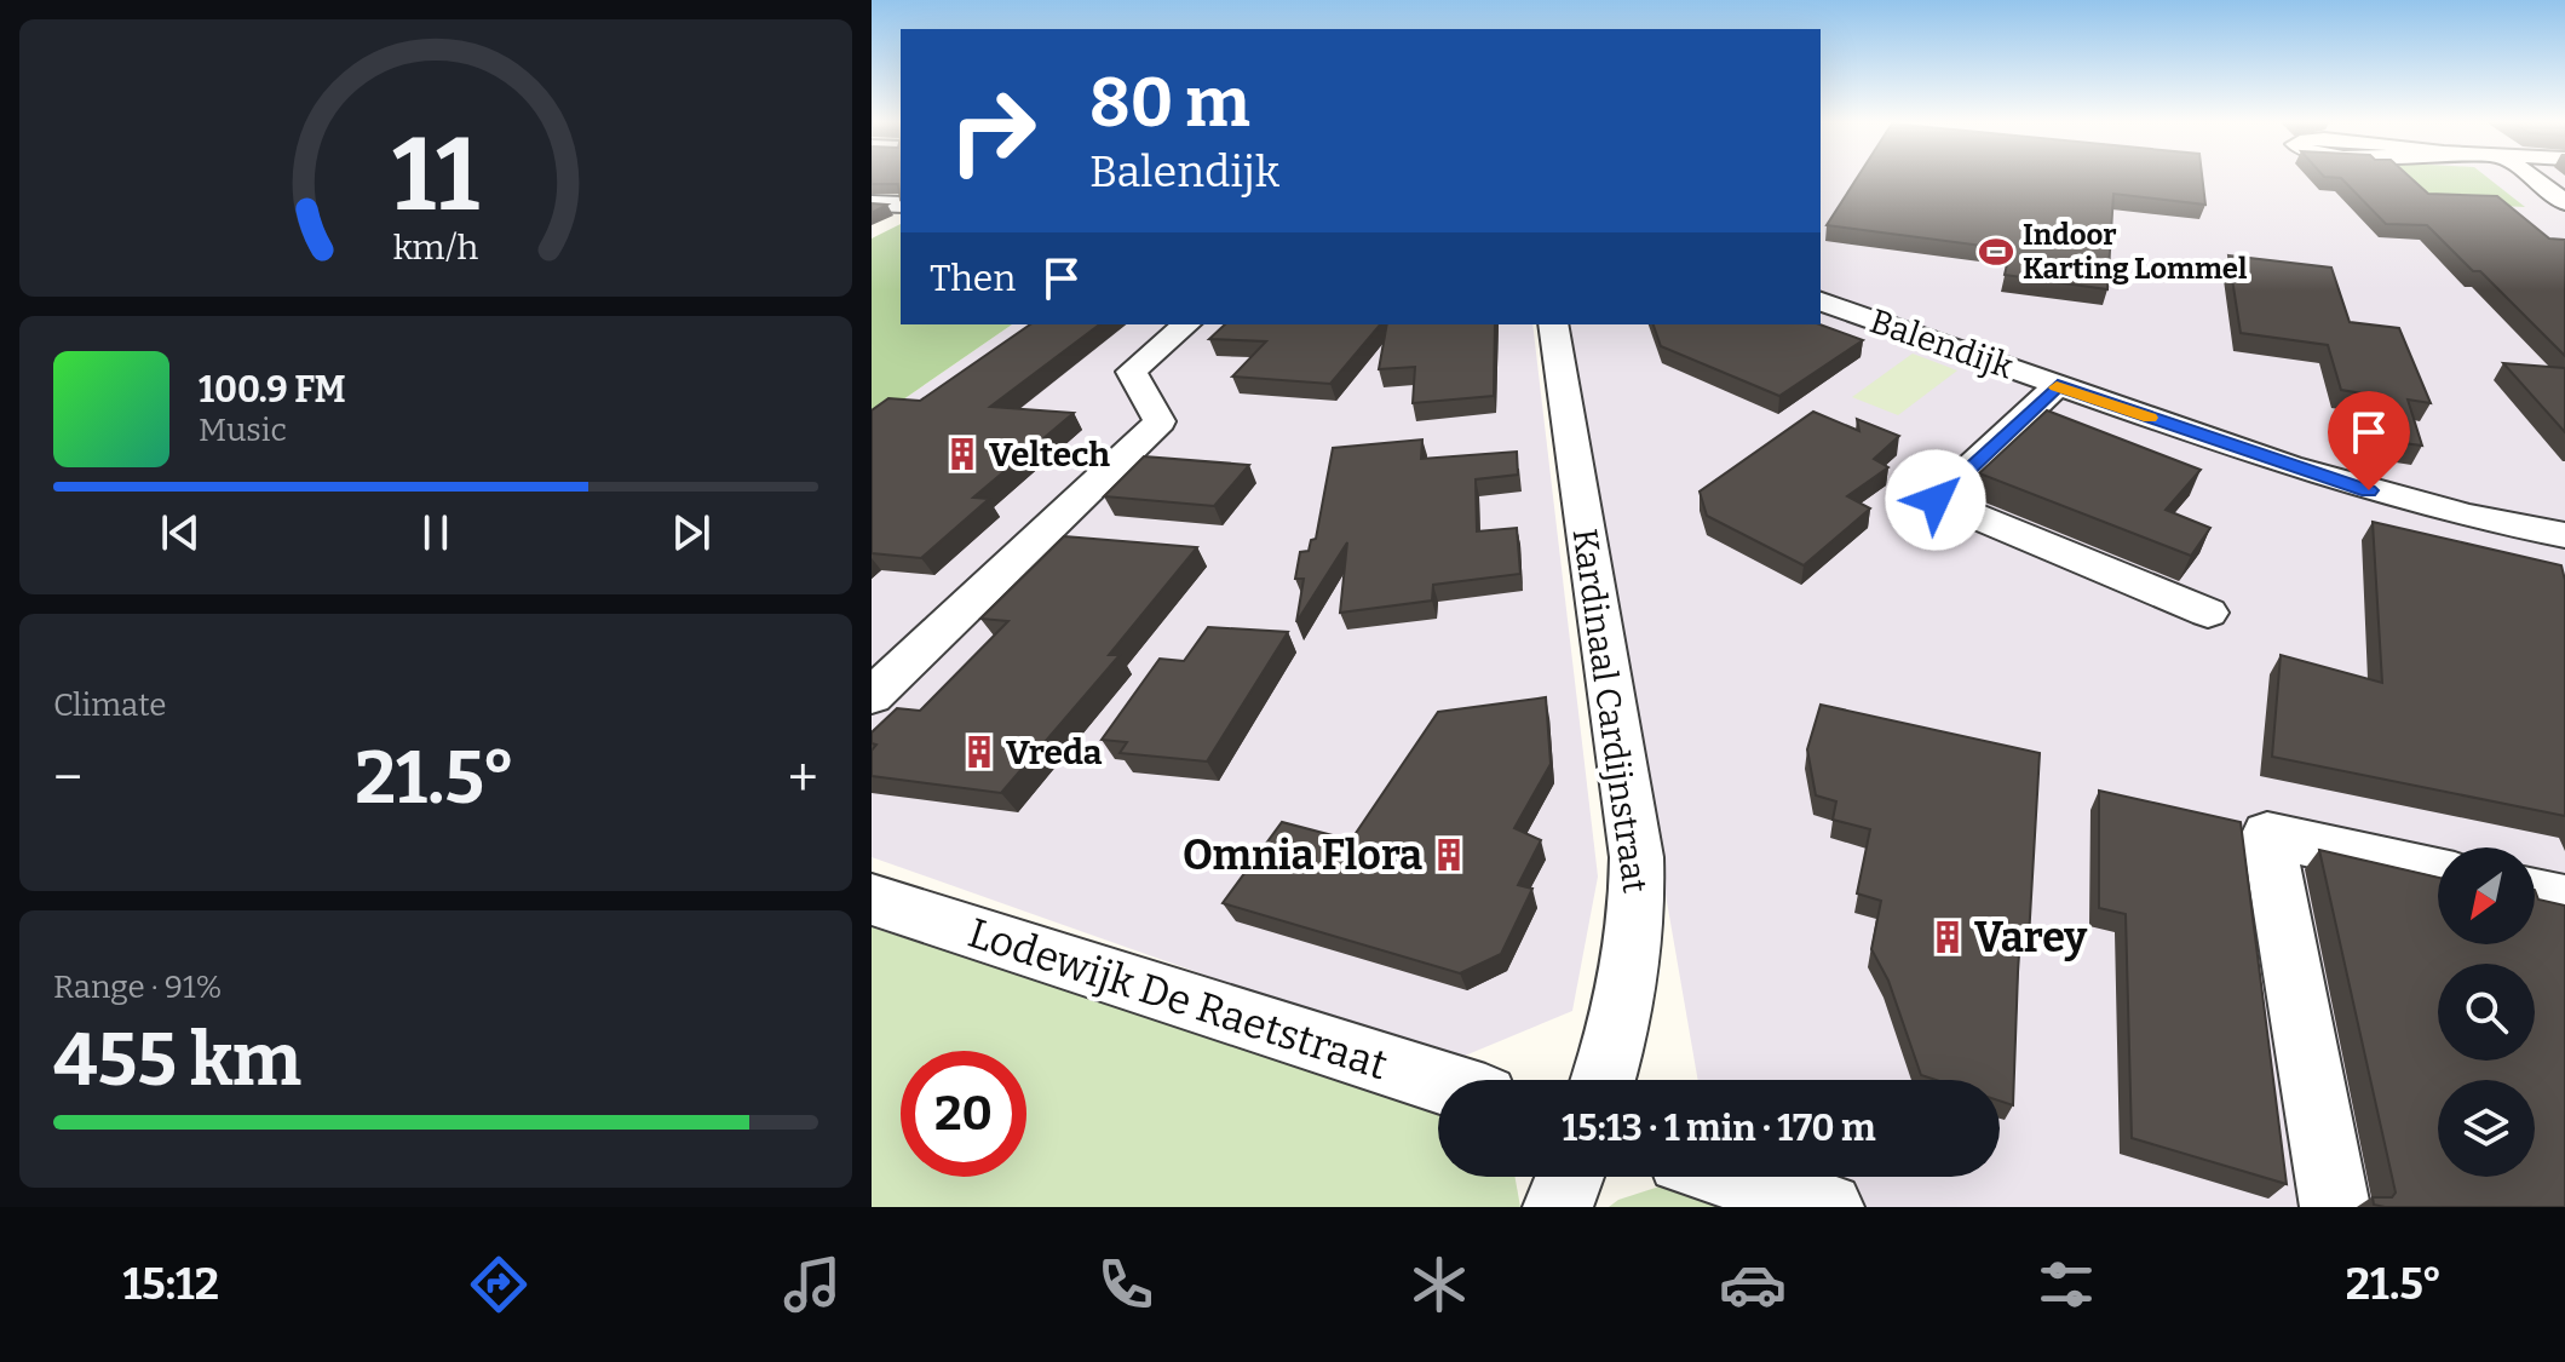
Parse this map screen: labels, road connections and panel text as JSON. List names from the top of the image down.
{
  "streets": {
    "street": ["Balendijk", "Kardinaal Cardijnstraat", "Lodewijk De Raetstraat"]
  },
  "places": {
    "sports": ["Indoor Karting Lommel"],
    "building": [
      "Veltech",
      "Vreda",
      "Omnia Flora",
      "Varey"
    ]
  },
  "north": "bottom left",
  "page": {
    "turn": ["80 m", "Balendijk"],
    "then": "Then",
    "song": ["100.9 FM", "Music"],
    "tile": [
      "Climate",
      ["Range · 91%", "455 km"]
    ],
    "heat": ["−", "21.5°", "+"],
    "limit": "20",
    "trip": "15:13 · 1 min · 170 m",
    "tabs": ["15:12", "21.5°"],
    "gauge": ["11", "km/h"]
  }
}
